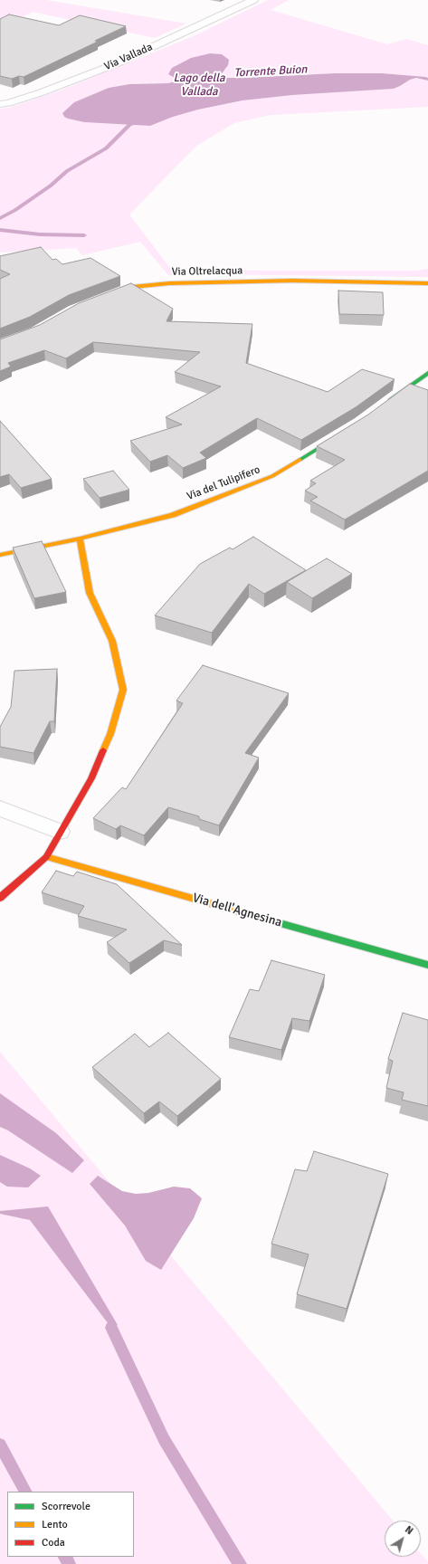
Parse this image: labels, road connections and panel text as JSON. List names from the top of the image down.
{
  "streets": {
    "street": [
      "Via Vallada",
      "Via Oltrelacqua",
      "Via del Tulipifero",
      "Via dell'Agnesina"
    ]
  },
  "water": ["Torrente Buion", "Lago della Vallada"],
  "legend": ["Scorrevole", "Lento", "Coda"],
  "north": "top right"
}
